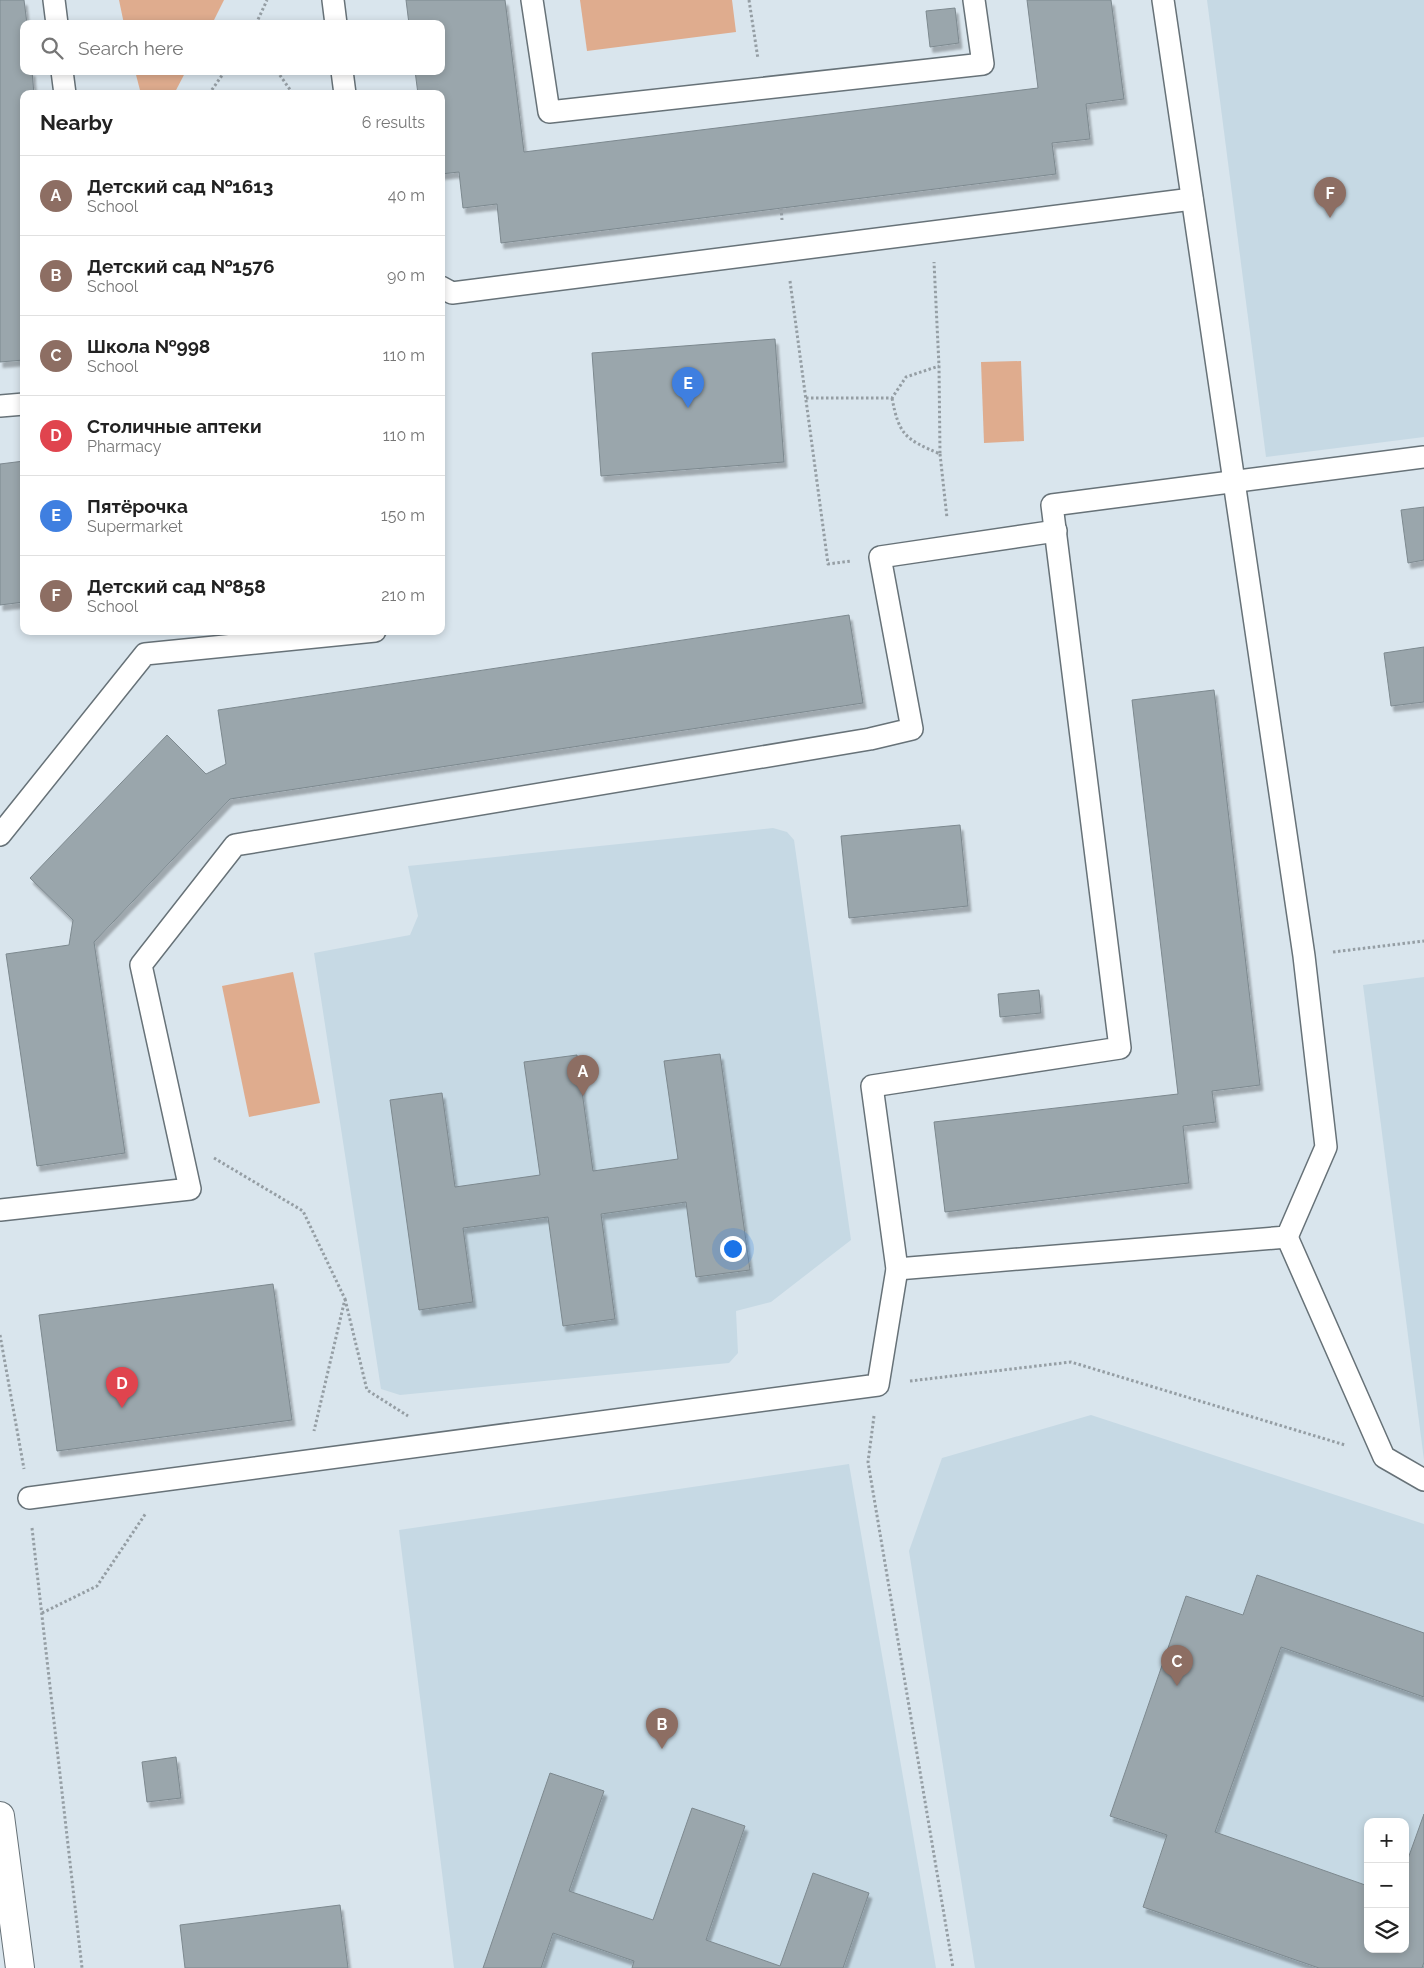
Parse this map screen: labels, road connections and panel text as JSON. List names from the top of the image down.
{
  "page": {
    "search": "Search here",
    "heading": ["Nearby", "6 results"],
    "list": [
      {
        "mark": "A",
        "name": "Детский сад №1613",
        "note": "School",
        "value": "40 m"
      },
      {
        "mark": "B",
        "name": "Детский сад №1576",
        "note": "School",
        "value": "90 m"
      },
      {
        "mark": "C",
        "name": "Школа №998",
        "note": "School",
        "value": "110 m"
      },
      {
        "mark": "D",
        "name": "Столичные аптеки",
        "note": "Pharmacy",
        "value": "110 m"
      },
      {
        "mark": "E",
        "name": "Пятёрочка",
        "note": "Supermarket",
        "value": "150 m"
      },
      {
        "mark": "F",
        "name": "Детский сад №858",
        "note": "School",
        "value": "210 m"
      }
    ],
    "pins": [
      "F",
      "E",
      "A",
      "D",
      "C",
      "B"
    ],
    "map_buttons": ["+", "−"]
  }
}
